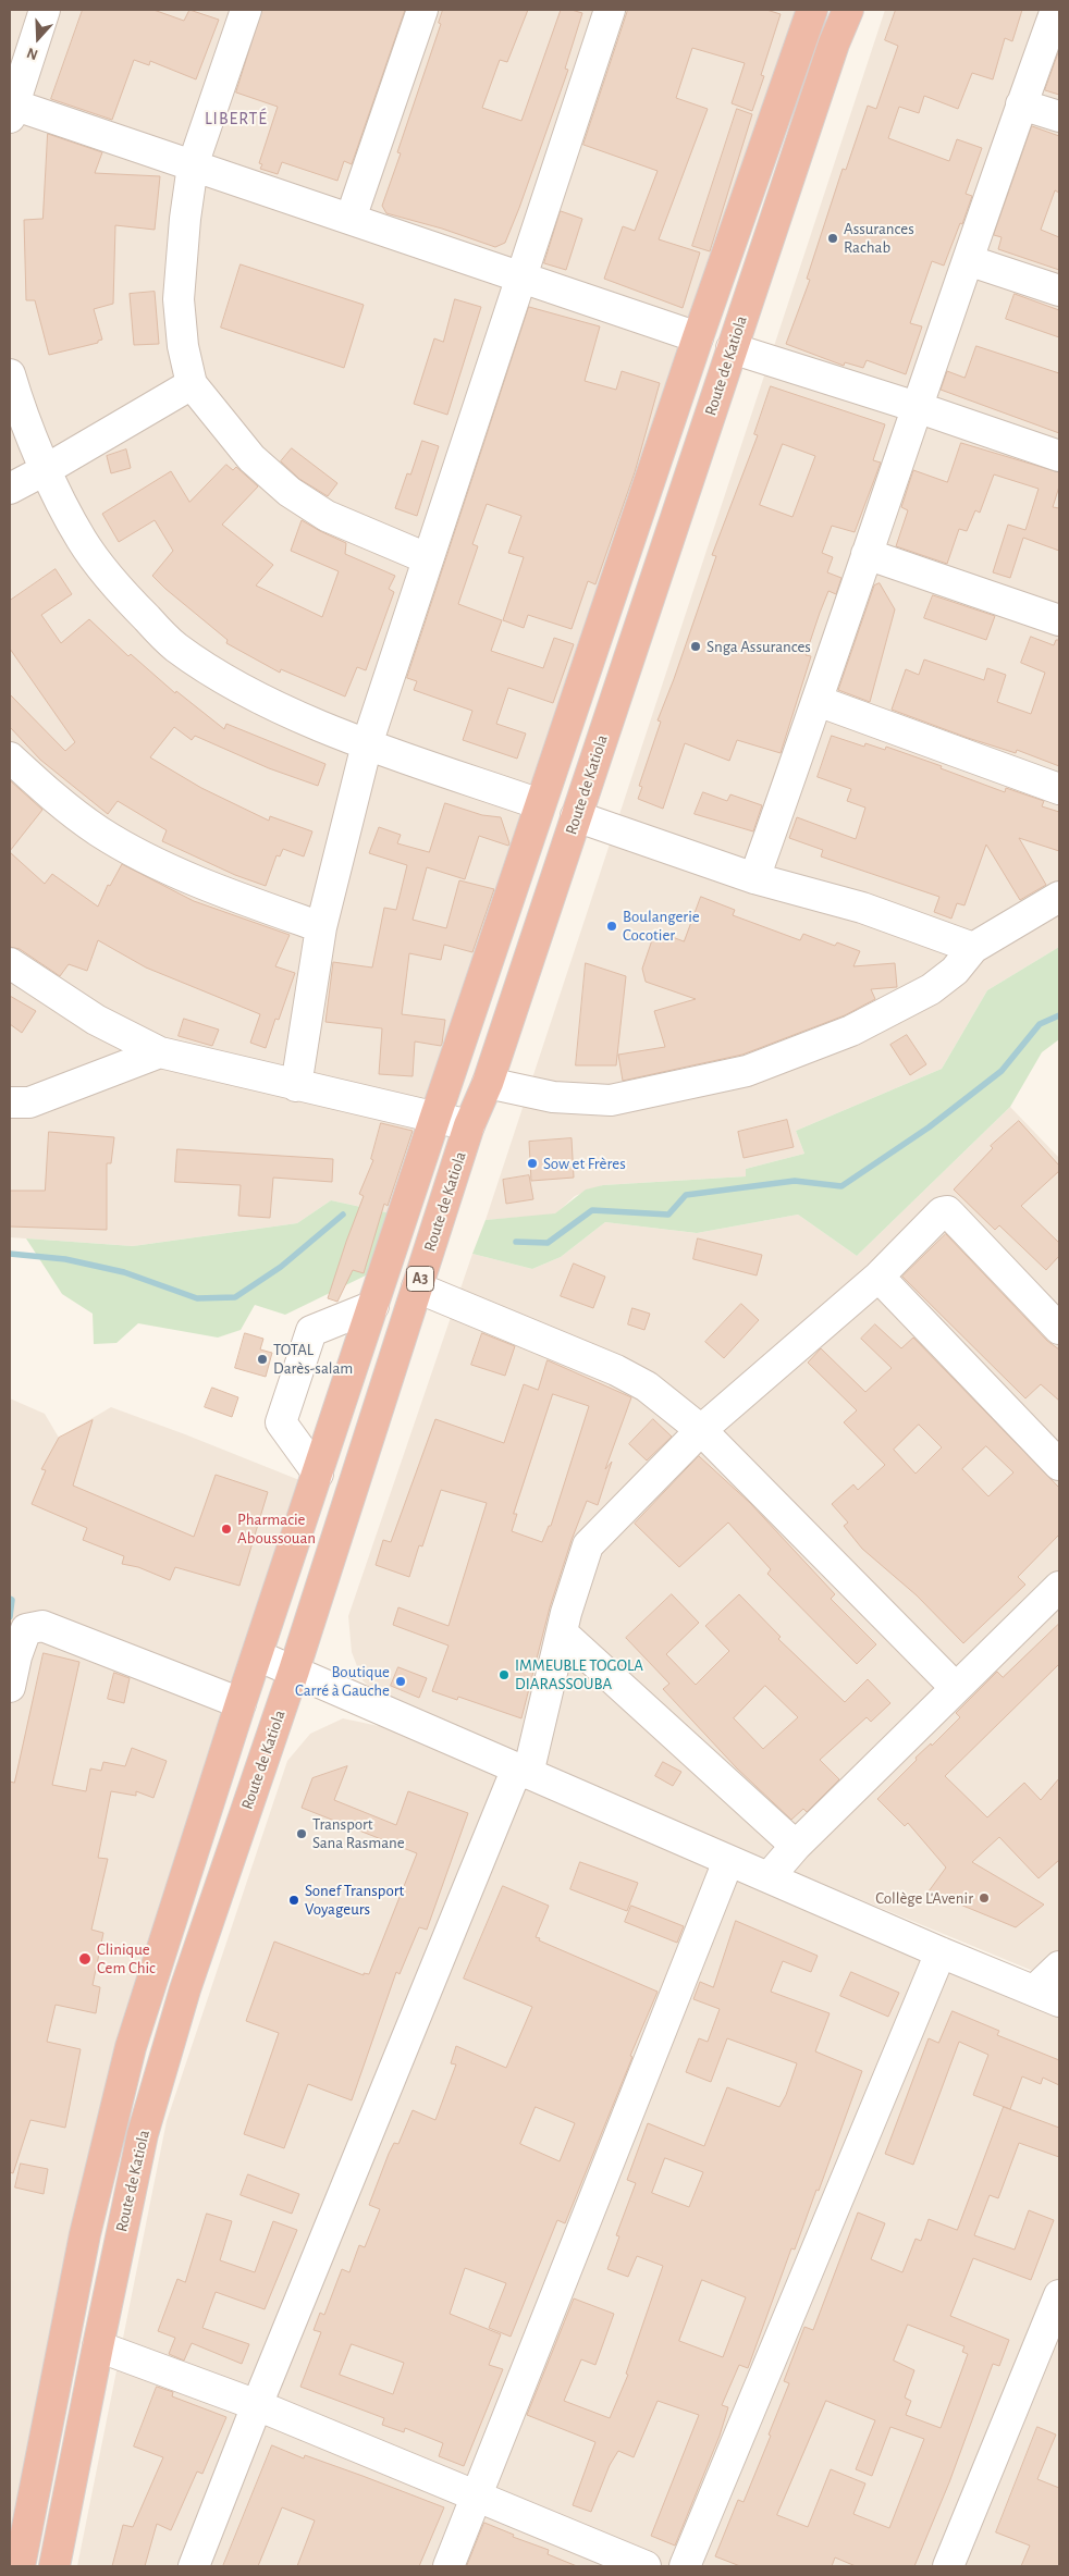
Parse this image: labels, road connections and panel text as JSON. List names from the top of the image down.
{
  "streets": {
    "highway": ["Route de Katiola", "A3"]
  },
  "districts": ["LIBERTÉ"],
  "places": [
    "Assurances Rachab",
    "Snga Assurances",
    "Boulangerie Cocotier",
    "Sow et Frères",
    "TOTAL Darès-salam",
    "Pharmacie Aboussouan",
    "IMMEUBLE TOGOLA DIARASSOUBA",
    "Boutique Carré à Gauche",
    "Transport Sana Rasmane",
    "Collège L'Avenir",
    "Sonef Transport Voyageurs",
    "Clinique Cem Chic"
  ],
  "north": "bottom"
}
